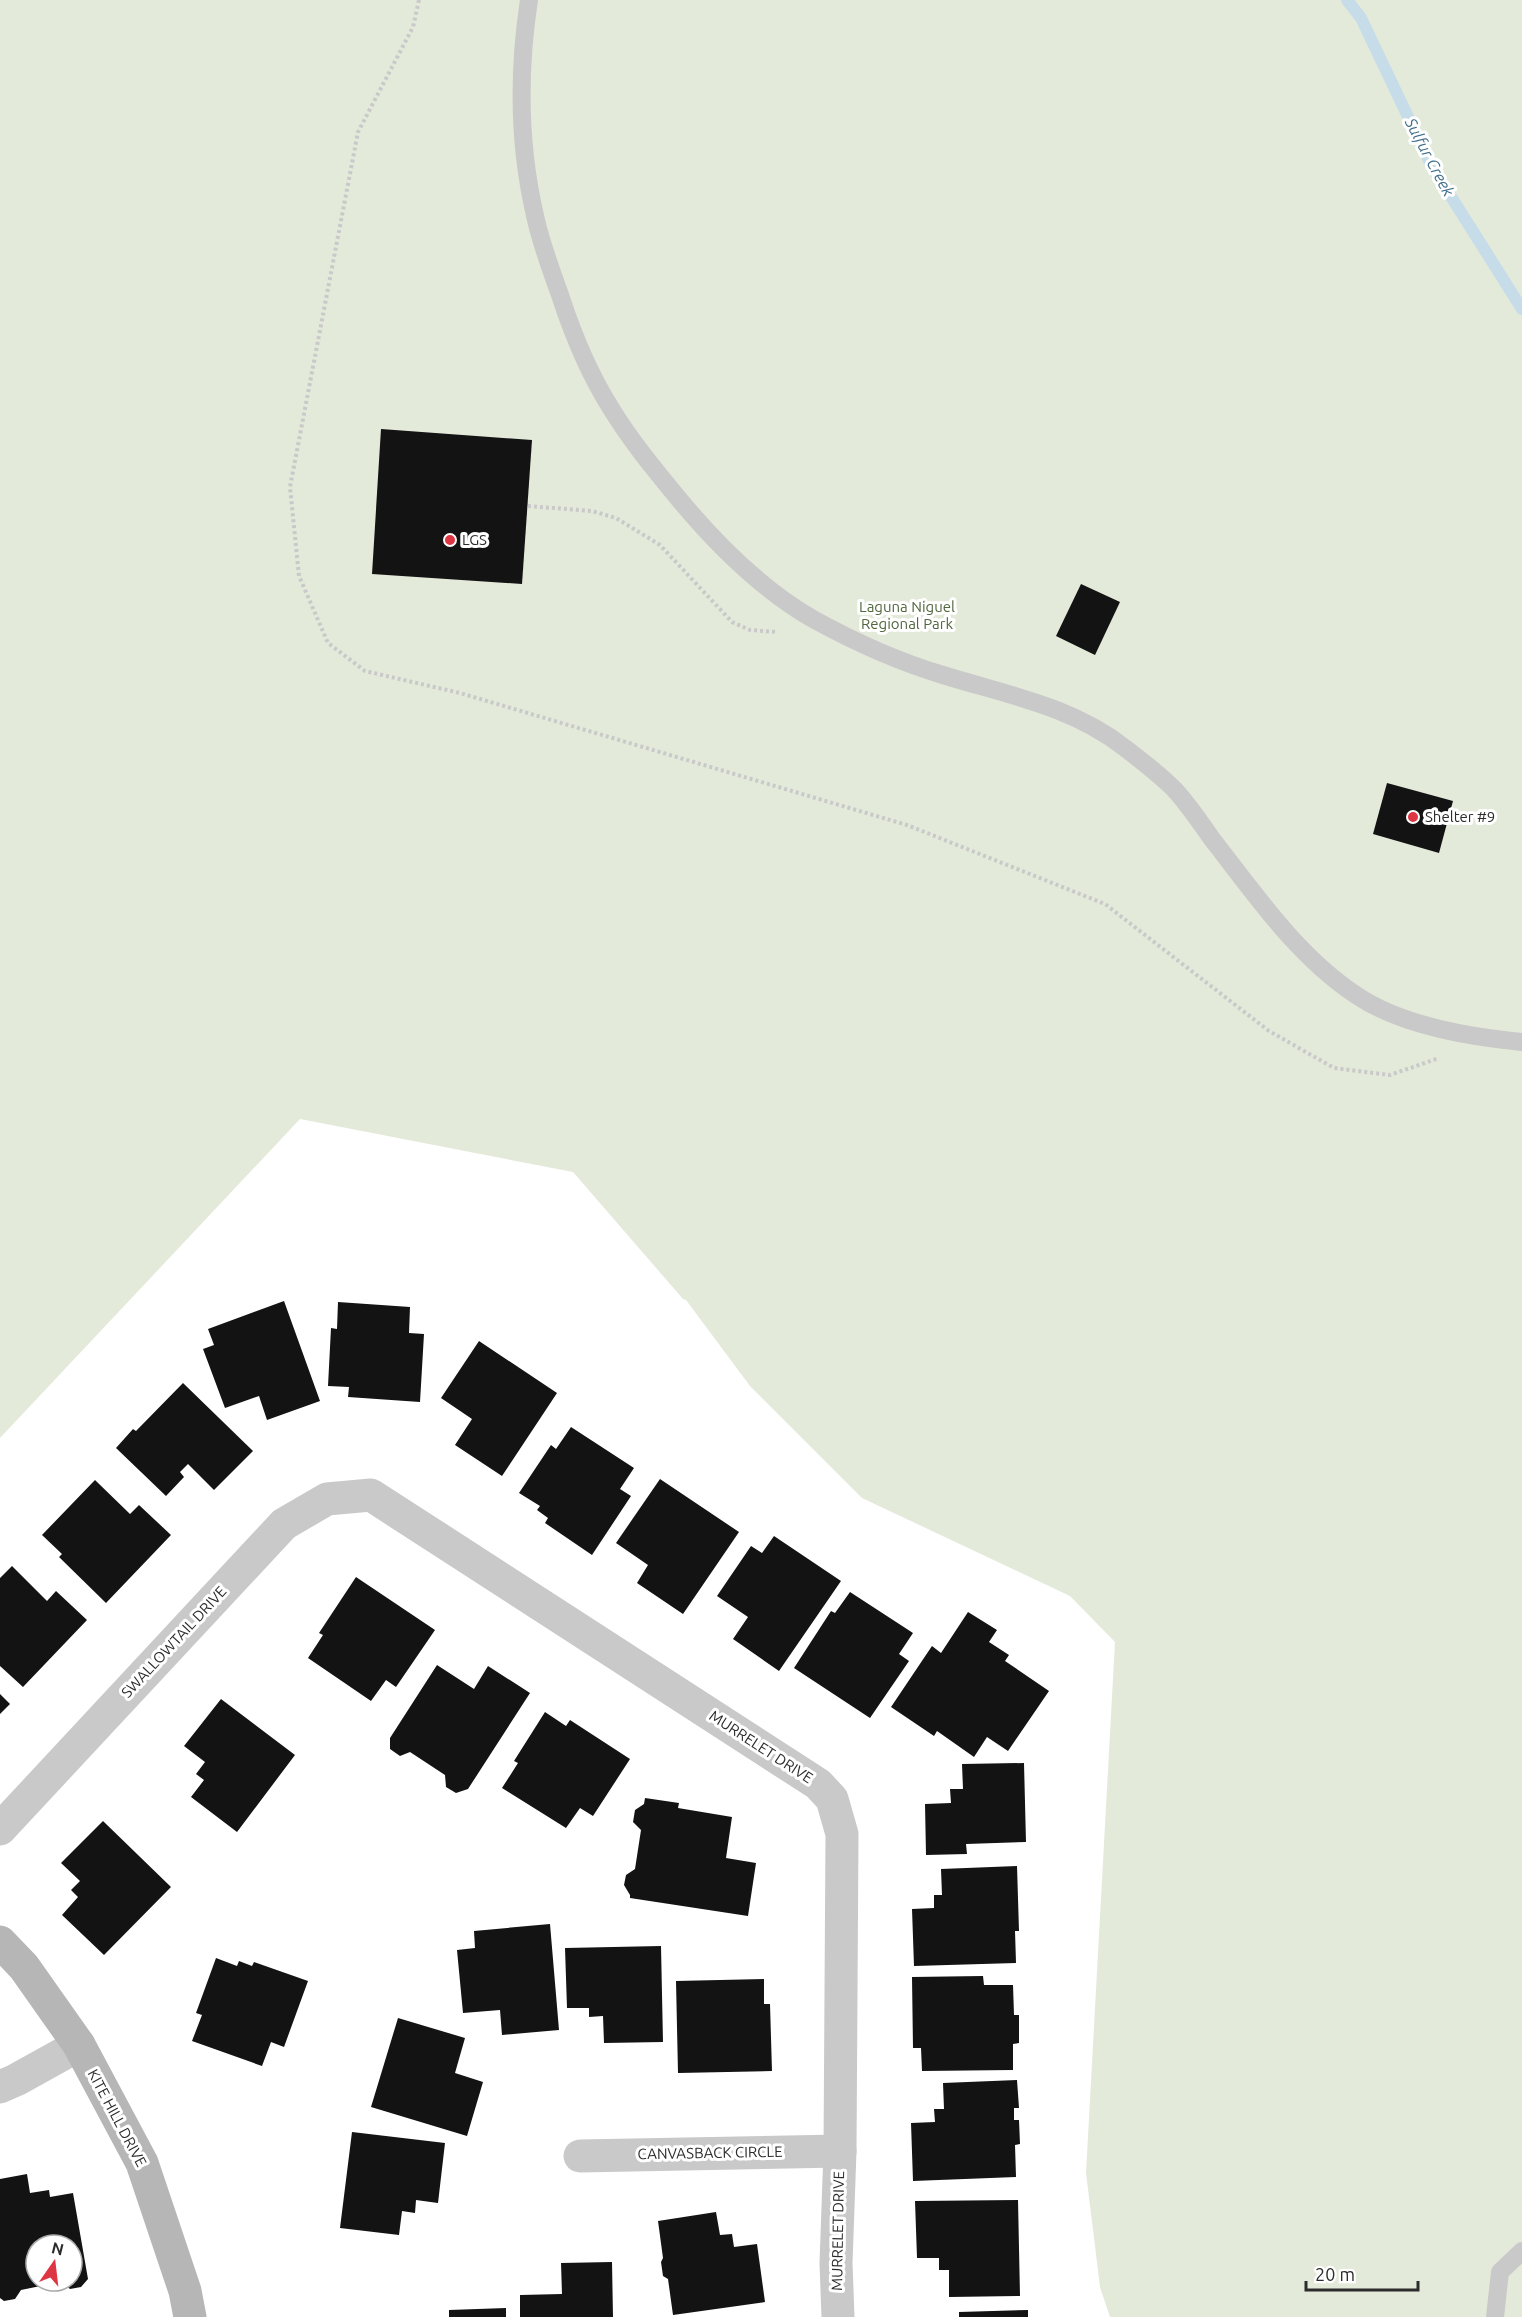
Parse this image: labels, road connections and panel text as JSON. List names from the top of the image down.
{
  "streets": {
    "street": [
      "SWALLOWTAIL DRIVE",
      "MURRELET DRIVE",
      "KITE HILL DRIVE",
      "CANVASBACK CIRCLE"
    ]
  },
  "crossings": [
    ["SWALLOWTAIL DRIVE", "MURRELET DRIVE"],
    ["MURRELET DRIVE", "CANVASBACK CIRCLE"]
  ],
  "water": ["Sulfur Creek"],
  "parks": ["Laguna Niguel Regional Park"],
  "places": ["LGS", "Shelter #9"],
  "scale_bar": "20 m",
  "north": "top"
}
